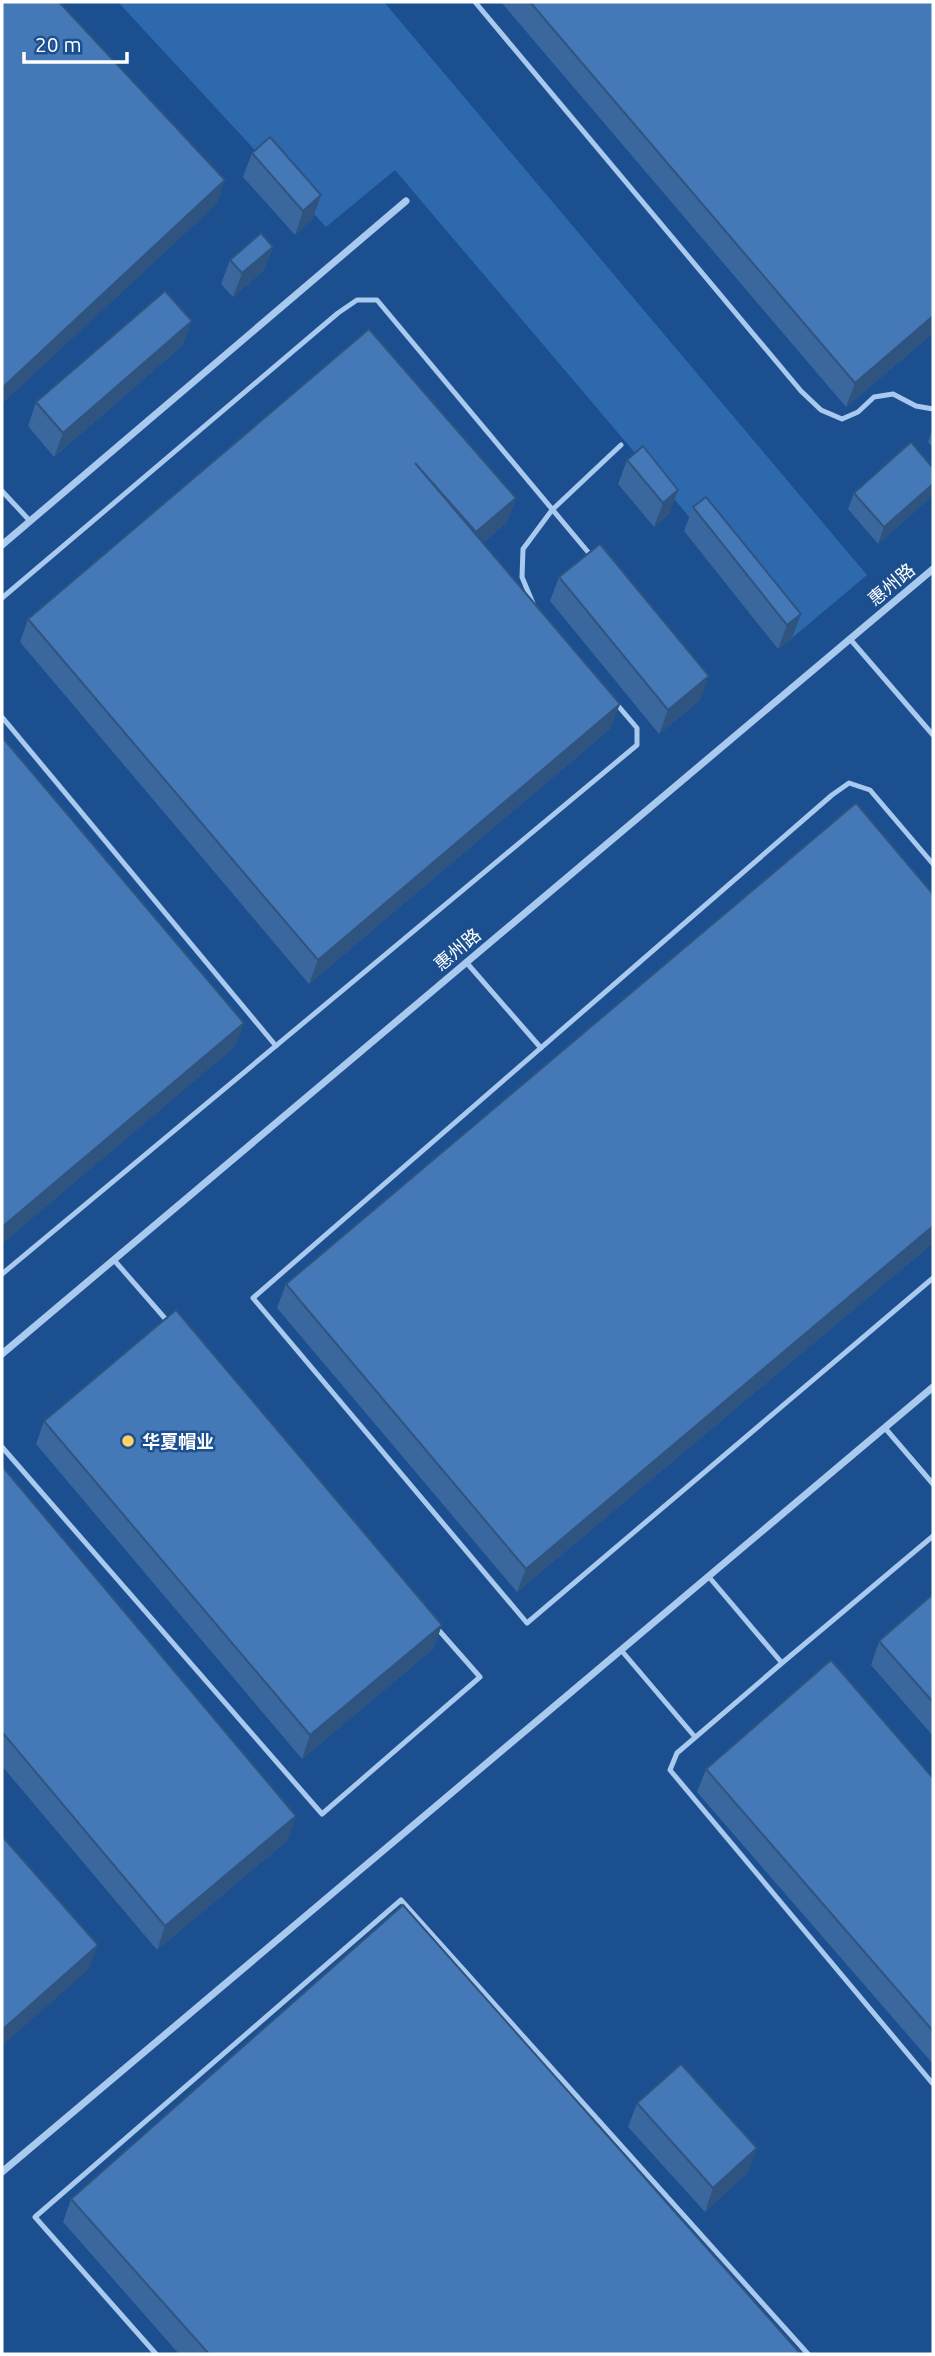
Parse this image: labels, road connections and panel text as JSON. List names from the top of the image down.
{
  "streets": {
    "street": ["惠州路"]
  },
  "places": ["华夏帽业"],
  "scale_bar": "20 m"
}
